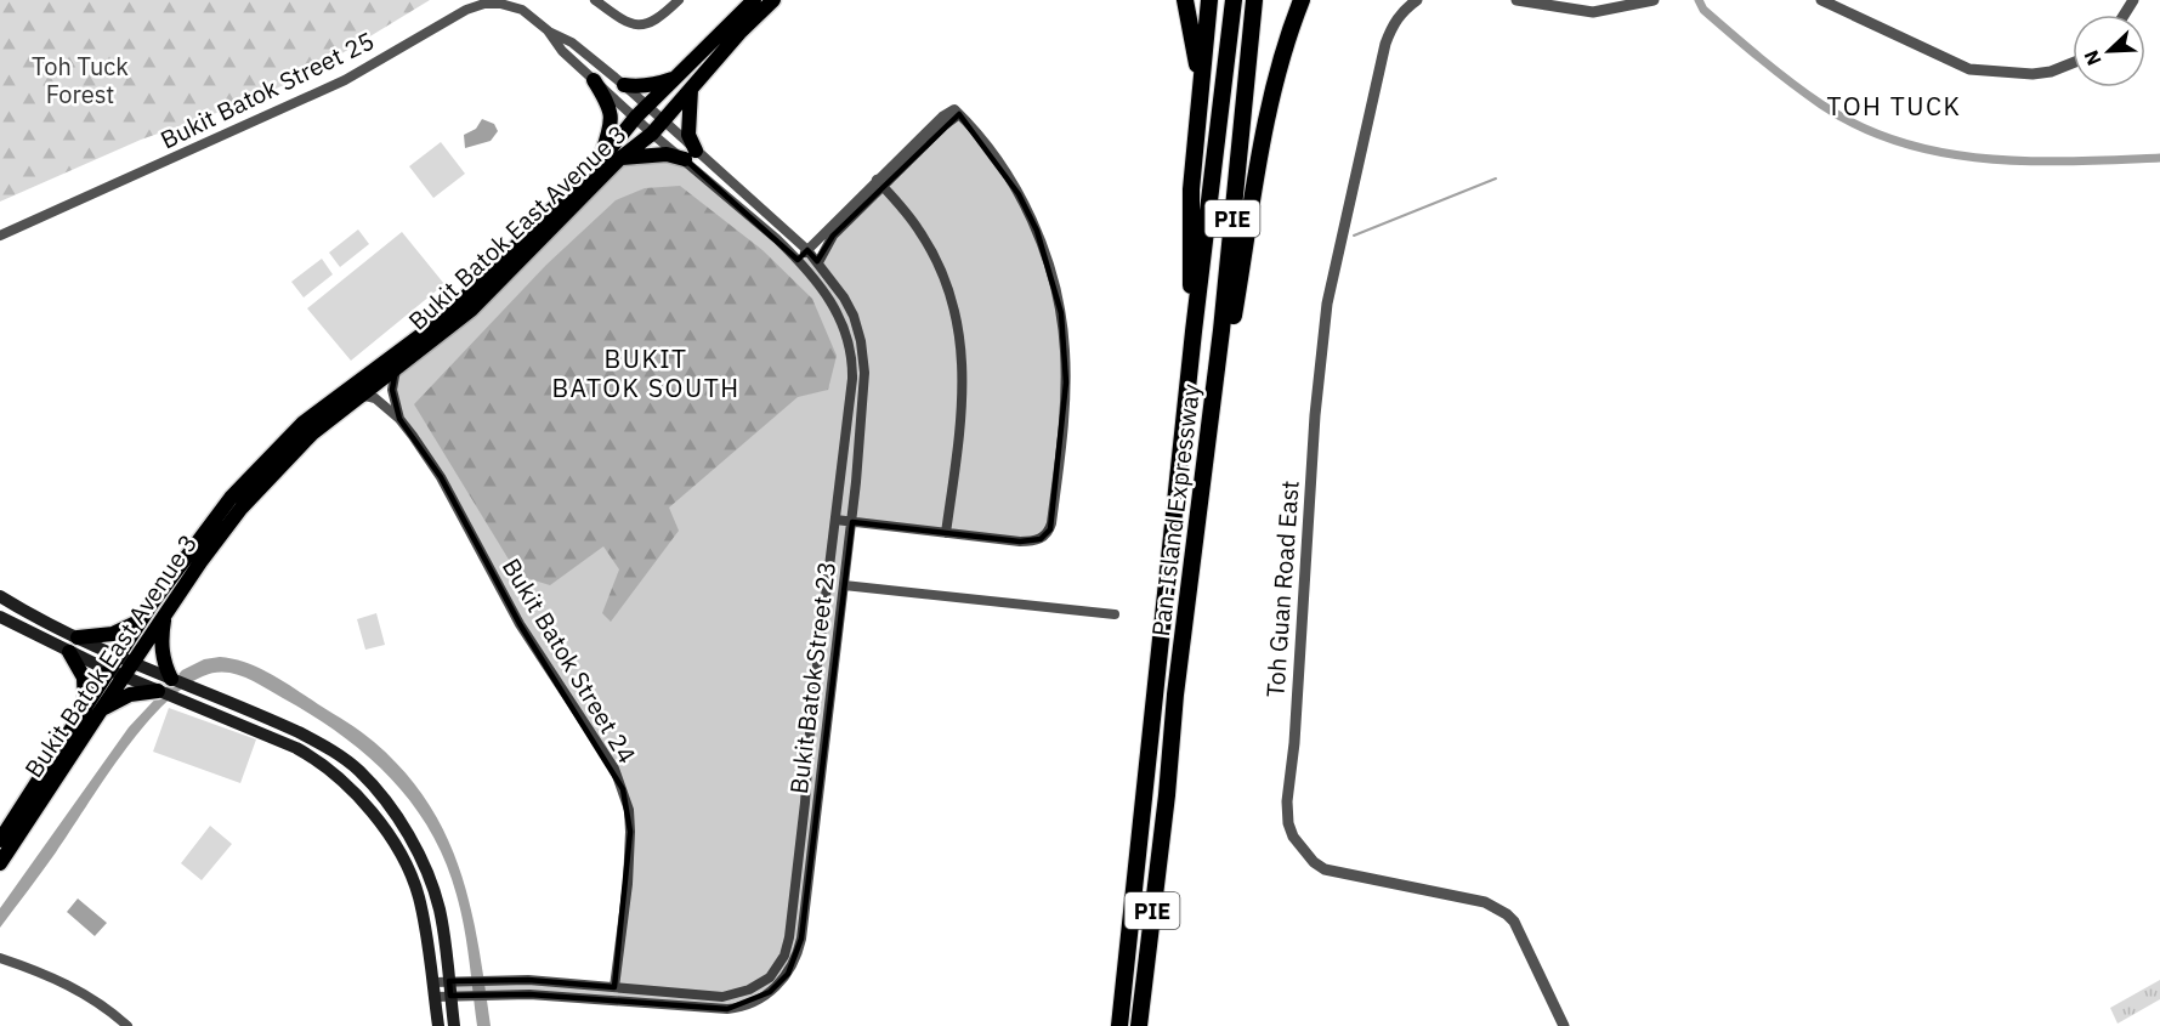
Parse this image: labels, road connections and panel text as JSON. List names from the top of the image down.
{
  "streets": {
    "highway": ["PIE", "Pan-Island Expressway"],
    "main road": ["Bukit Batok East Avenue 3"],
    "street": [
      "Bukit Batok Street 25",
      "Toh Guan Road East",
      "Bukit Batok Street 24",
      "Bukit Batok Street 23"
    ]
  },
  "crossings": [
    ["Bukit Batok Street 25", "Bukit Batok East Avenue 3"],
    ["Bukit Batok Street 25", "Bukit Batok Street 23"],
    ["Bukit Batok East Avenue 3", "Bukit Batok Street 24"],
    ["Bukit Batok East Avenue 3", "Bukit Batok Street 23"],
    ["Bukit Batok Street 24", "Bukit Batok Street 23"]
  ],
  "districts": ["TOH TUCK", "BUKIT BATOK SOUTH"],
  "parks": ["Toh Tuck Forest"],
  "north": "bottom left"
}
